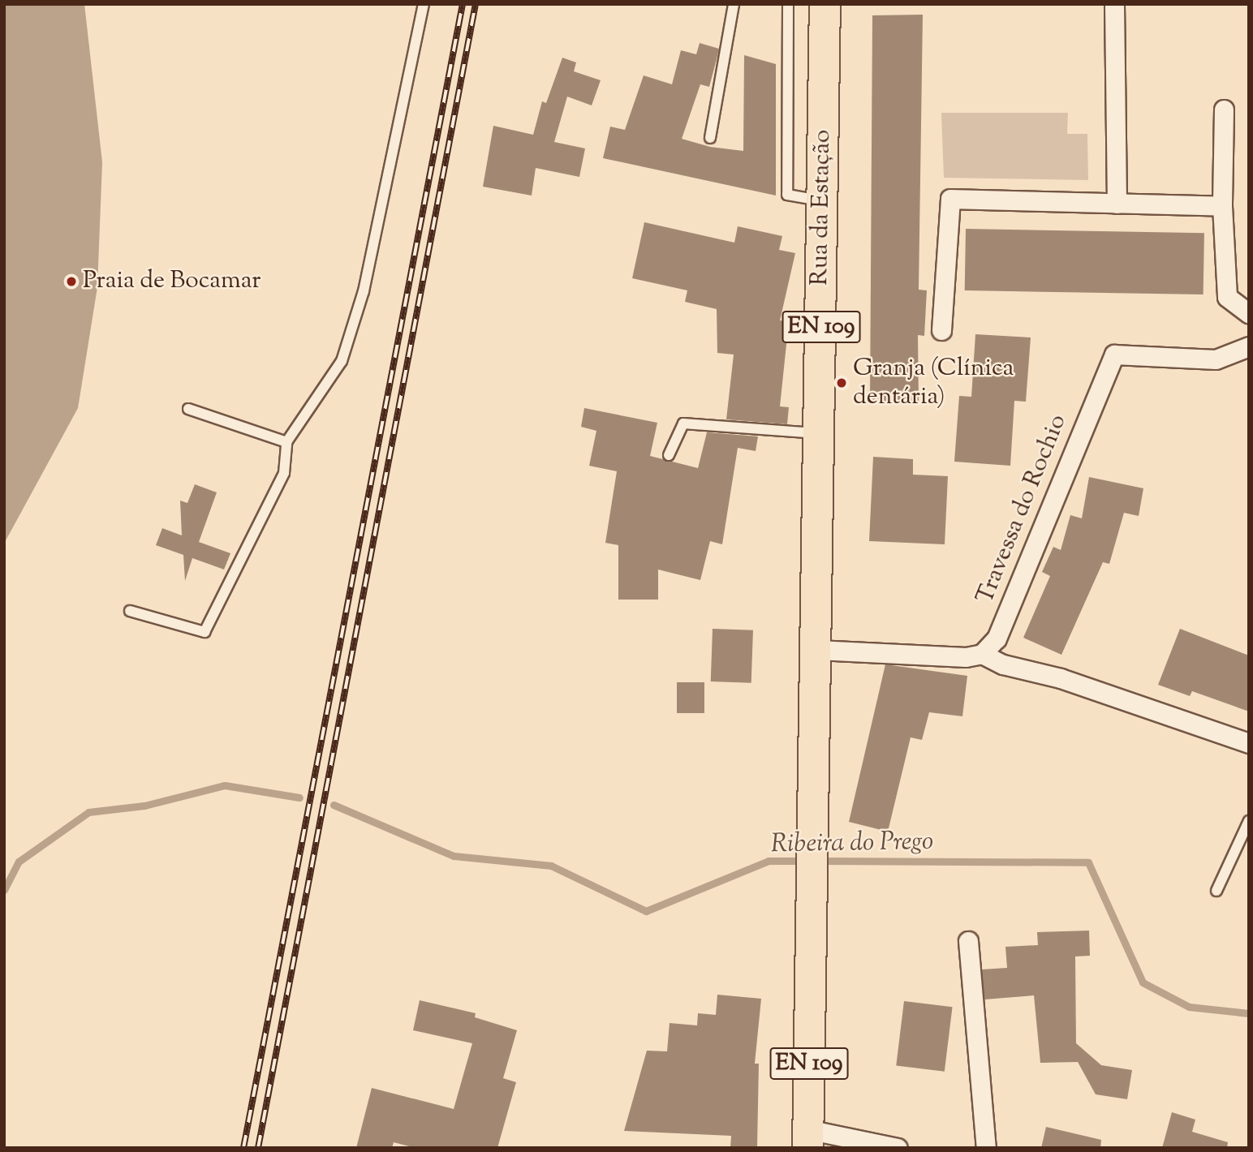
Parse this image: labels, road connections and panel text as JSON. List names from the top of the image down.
{
  "streets": {
    "main road": ["Rua da Estação", "EN 109"],
    "street": ["Travessa do Rochio"]
  },
  "crossings": [
    ["Rua da Estação", "EN 109"]
  ],
  "water": ["Ribeira do Prego"],
  "places": ["Praia de Bocamar", "Granja (Clínica dentária)"]
}
